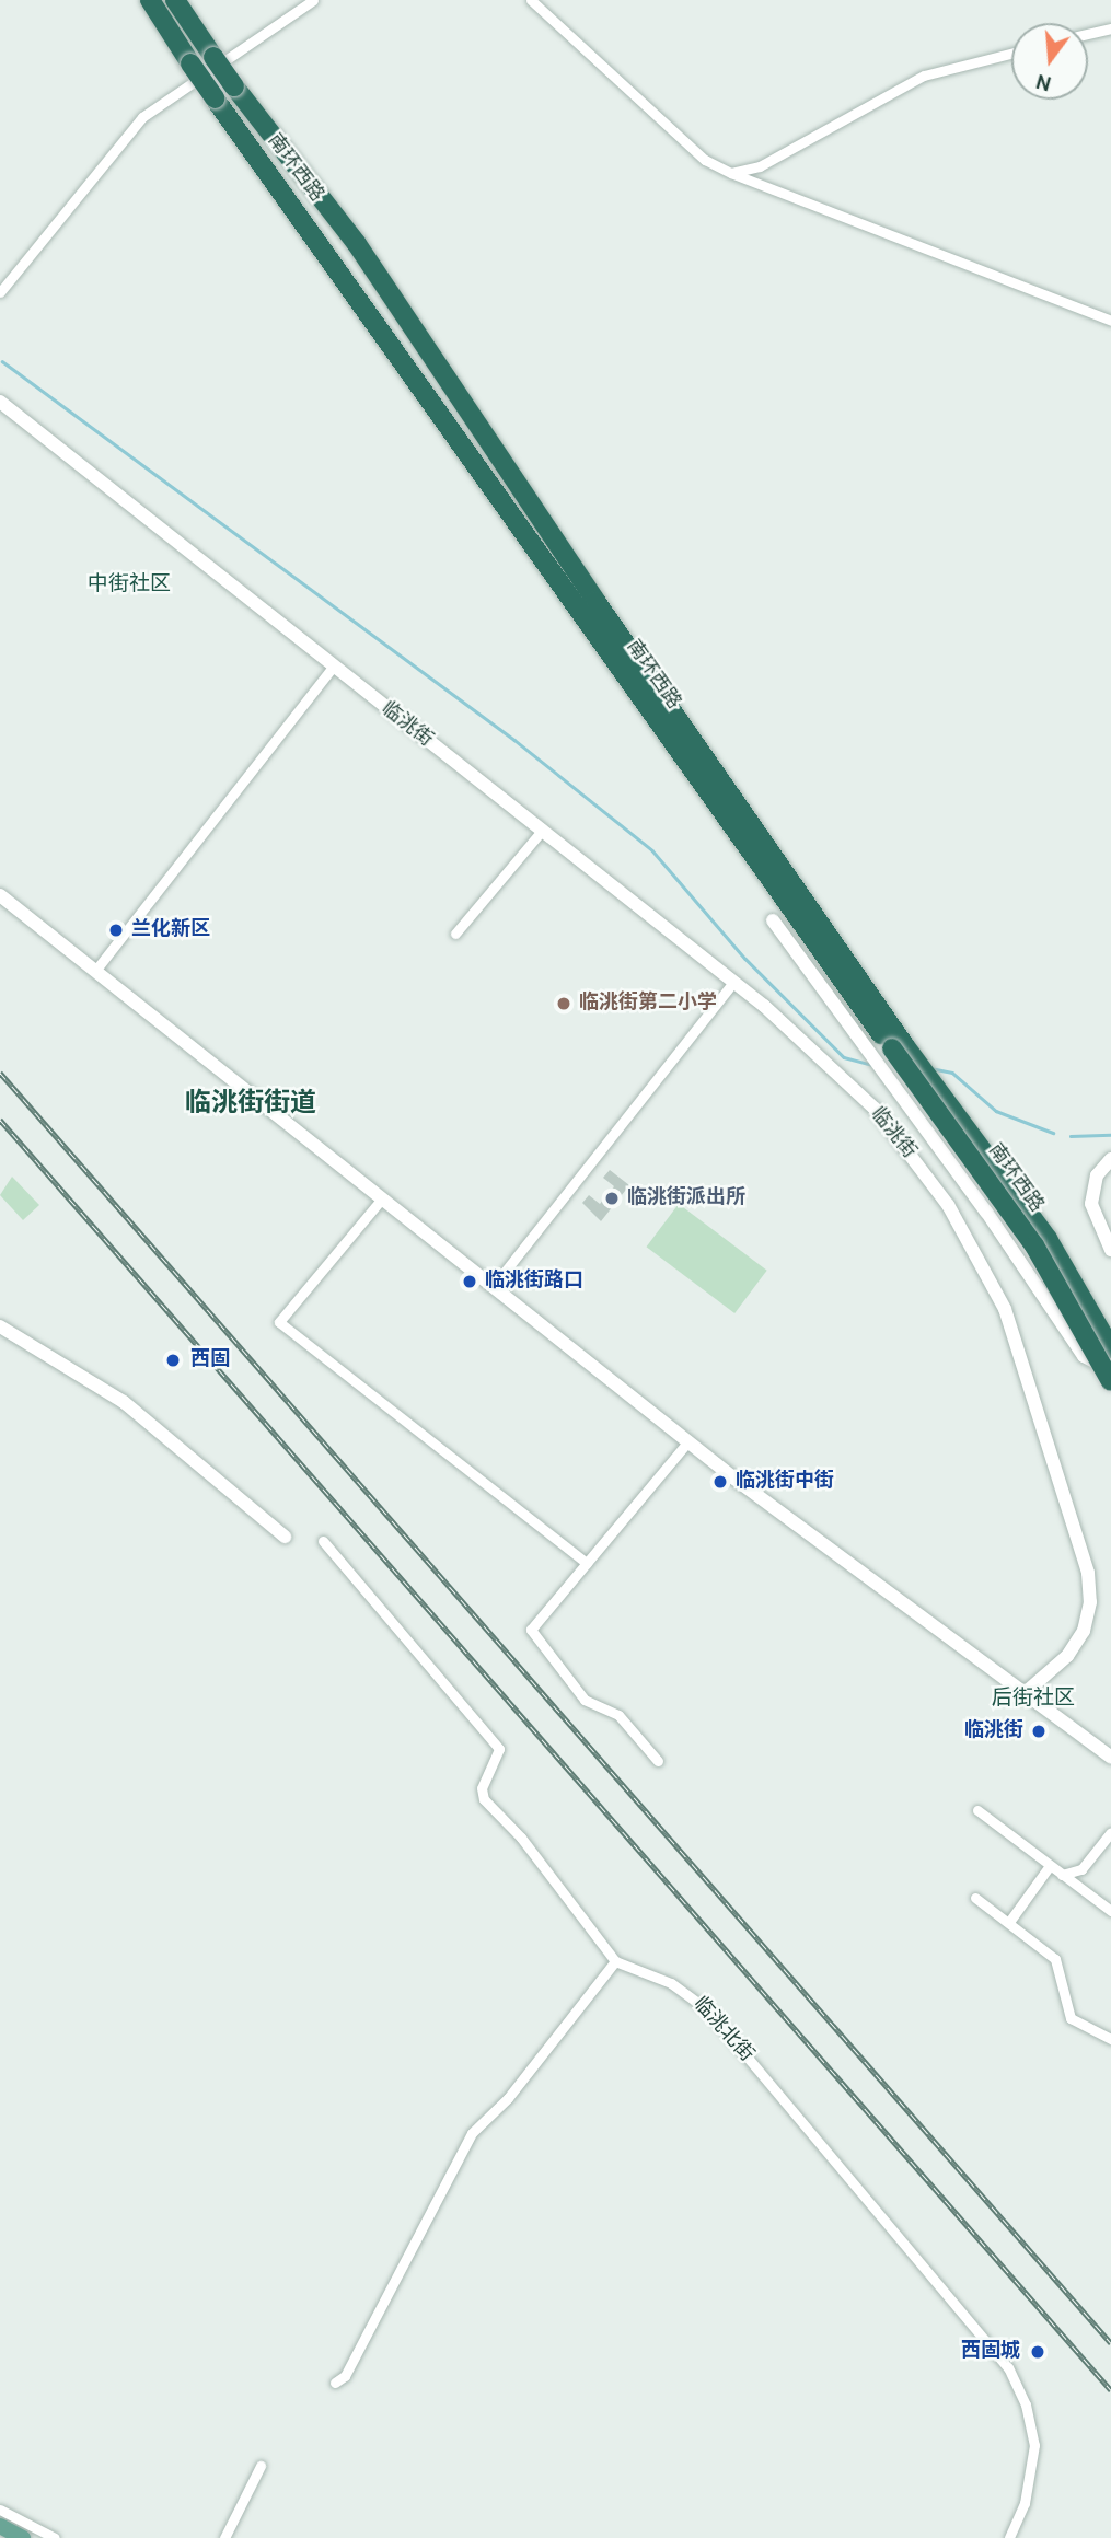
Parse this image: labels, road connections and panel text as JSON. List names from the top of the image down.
{
  "streets": {
    "highway": ["南环西路"],
    "street": ["临洮街", "临洮北街"]
  },
  "districts": ["中街社区", "临洮街街道", "后街社区"],
  "places": [
    "兰化新区",
    "临洮街第二小学",
    "临洮街派出所",
    "临洮街路口",
    "西固",
    "临洮街中街",
    "临洮街",
    "西固城"
  ],
  "north": "bottom"
}
